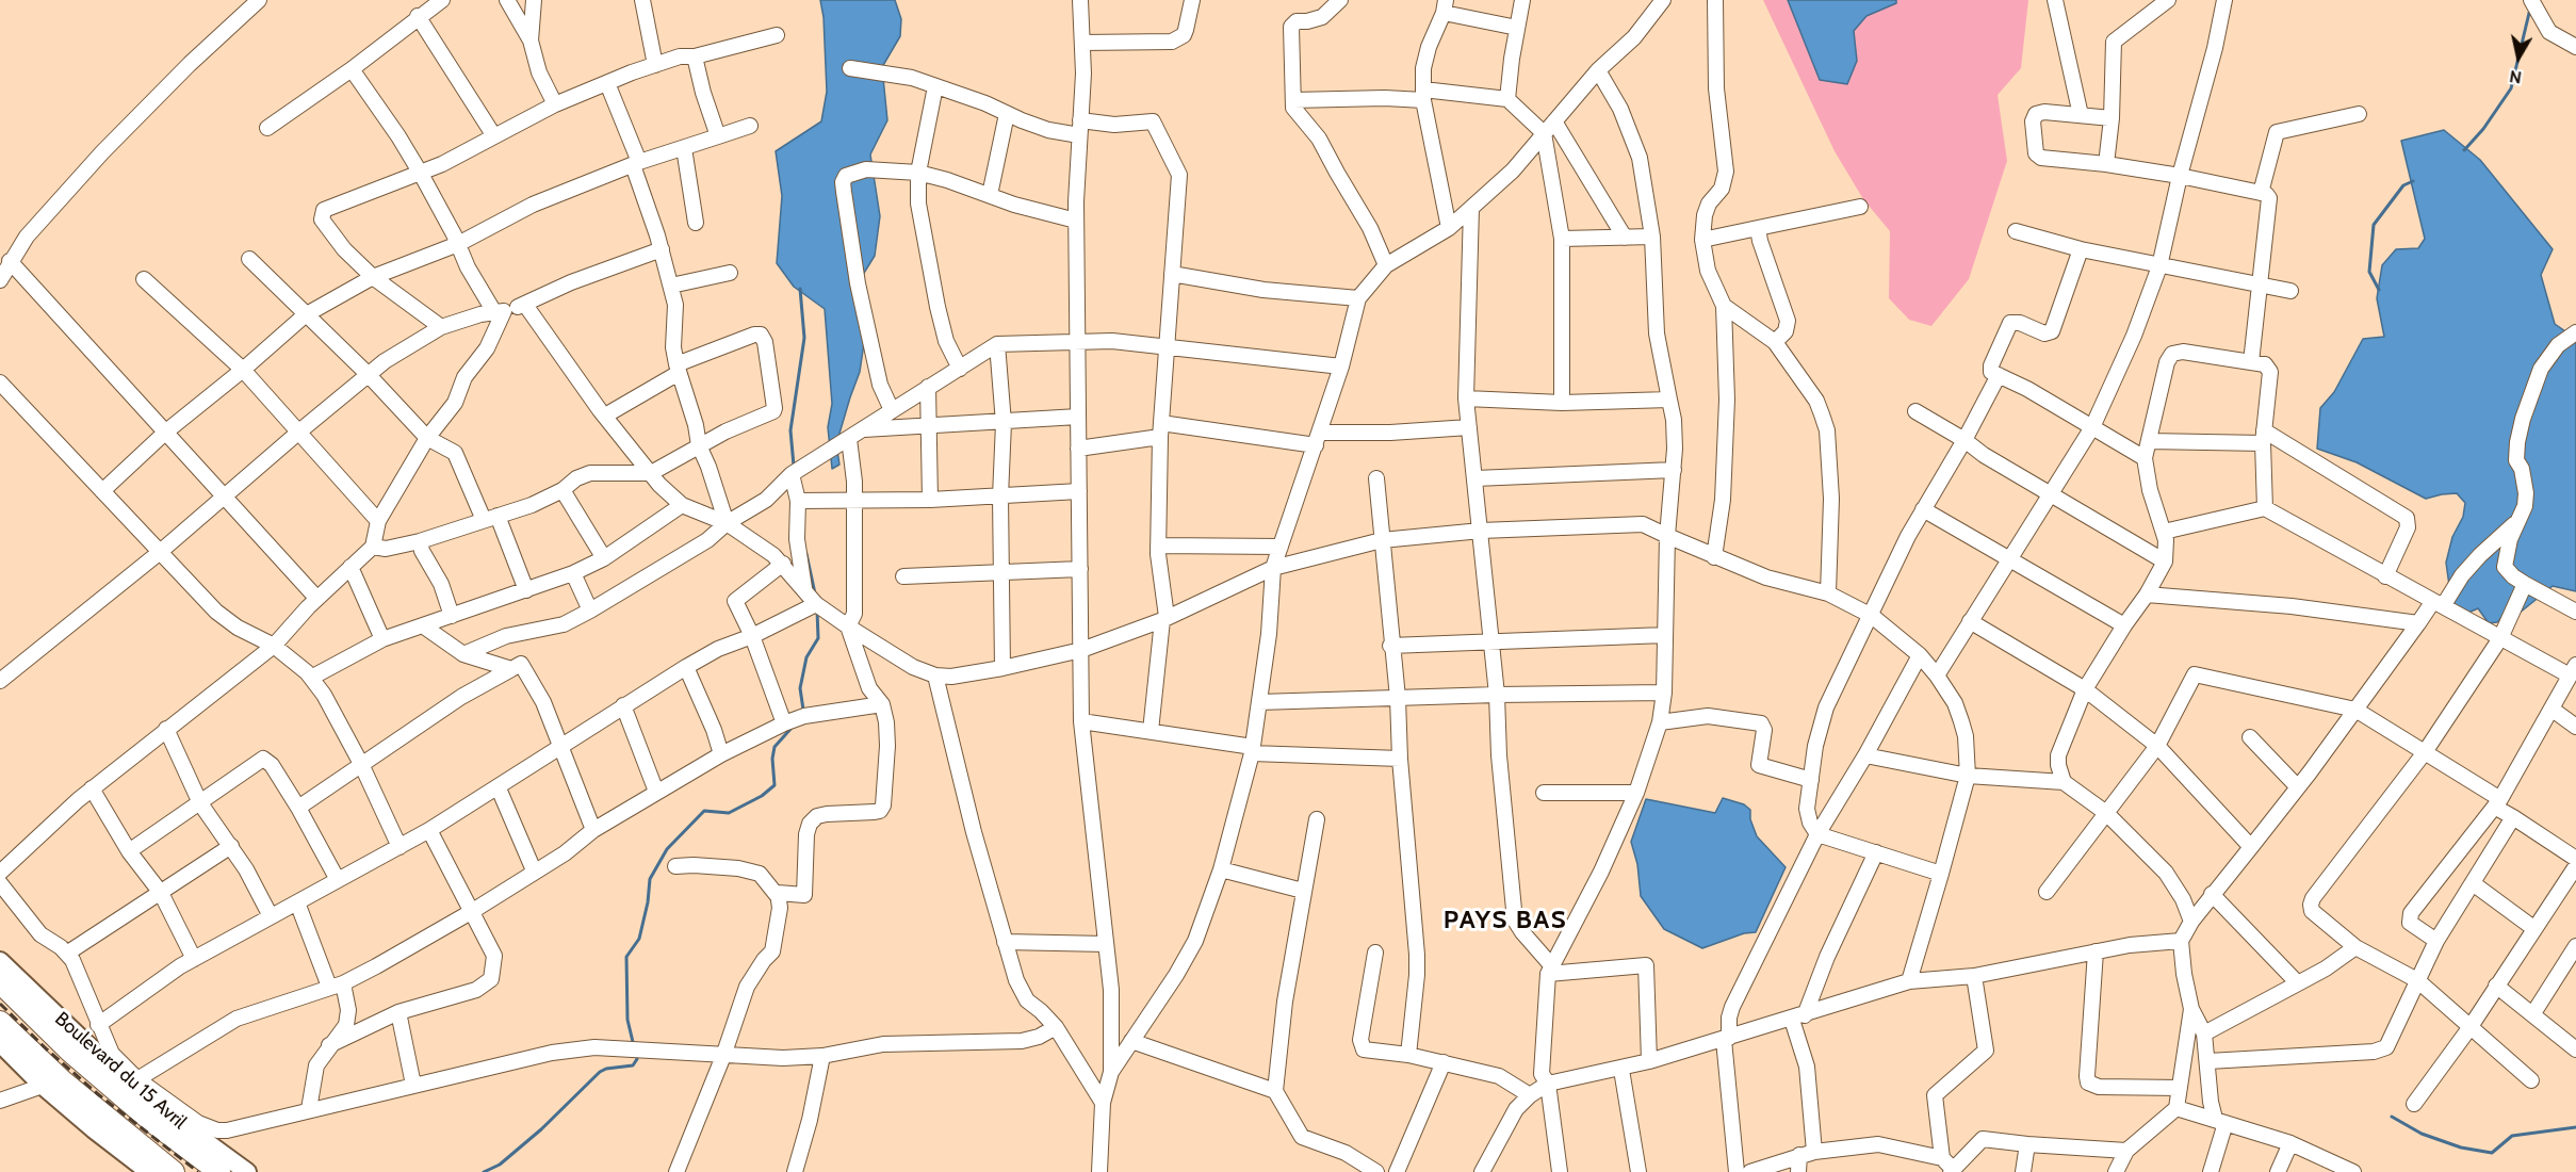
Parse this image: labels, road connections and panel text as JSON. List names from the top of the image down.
{
  "streets": {
    "highway": ["Boulevard du 15 Avril"]
  },
  "districts": ["PAYS BAS"],
  "north": "bottom"
}
